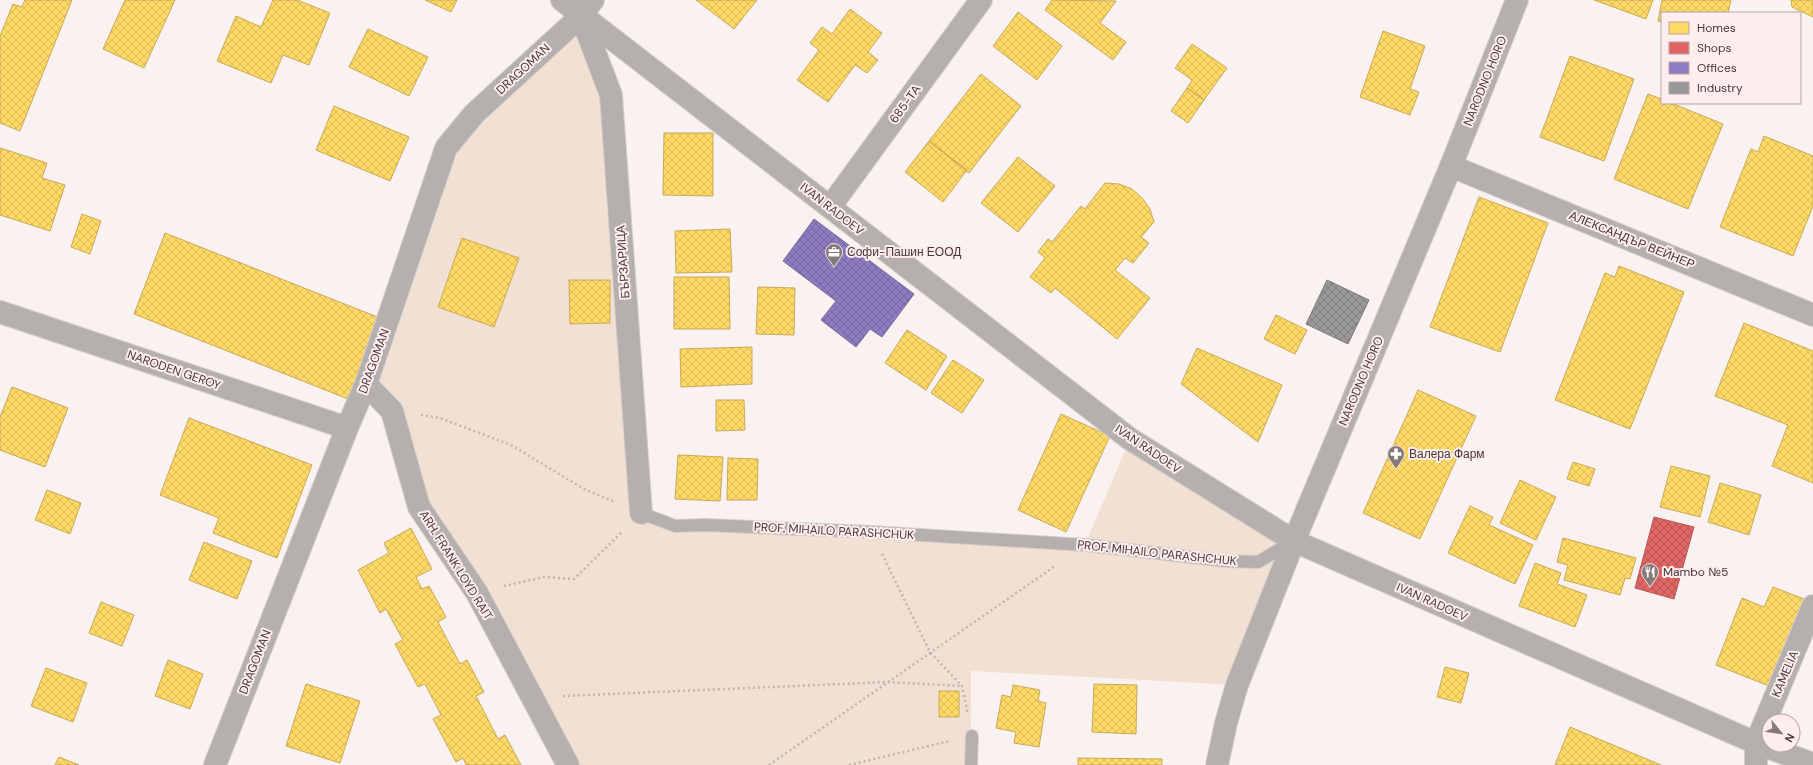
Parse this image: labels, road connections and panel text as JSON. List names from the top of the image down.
{
  "streets": {
    "street": [
      "DRAGOMAN",
      "NARODNO HORO",
      "685-ТА",
      "IVAN RADOEV",
      "АЛЕКСАНДЪР ВЕЙНЕР",
      "БЪРЗАРИЦА",
      "NARODEN GEROY",
      "ARH. FRANK LOYD RAIT",
      "KAMELIA"
    ],
    "lane": ["PROF. MIHAILO PARASHCHUK"]
  },
  "crossings": [
    ["DRAGOMAN", "IVAN RADOEV"],
    ["DRAGOMAN", "БЪРЗАРИЦА"],
    ["DRAGOMAN", "NARODEN GEROY"],
    ["DRAGOMAN", "ARH. FRANK LOYD RAIT"],
    ["NARODNO HORO", "IVAN RADOEV"],
    ["NARODNO HORO", "АЛЕКСАНДЪР ВЕЙНЕР"],
    ["NARODNO HORO", "PROF. MIHAILO PARASHCHUK"],
    ["685-ТА", "IVAN RADOEV"],
    ["IVAN RADOEV", "БЪРЗАРИЦА"],
    ["IVAN RADOEV", "PROF. MIHAILO PARASHCHUK"],
    ["IVAN RADOEV", "KAMELIA"],
    ["БЪРЗАРИЦА", "PROF. MIHAILO PARASHCHUK"]
  ],
  "places": {
    "office": ["Софи-Пашин ЕООД"],
    "pharmacy": ["Валера Фарм"],
    "restaurant": ["Mambo №5"]
  },
  "legend": [
    "Homes",
    "Shops",
    "Offices",
    "Industry"
  ],
  "north": "bottom right"
}
